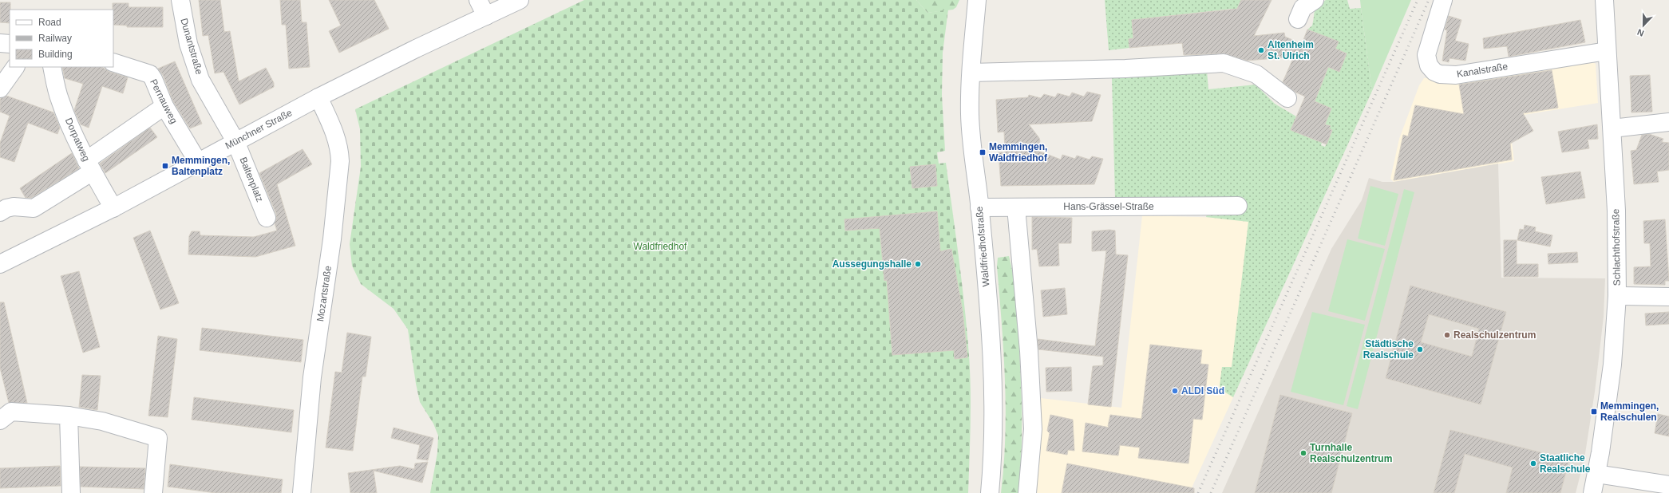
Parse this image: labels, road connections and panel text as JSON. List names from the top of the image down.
{
  "streets": {
    "street": [
      "Dunantstraße",
      "Kanalstraße",
      "Pernauweg",
      "Münchner Straße",
      "Dorpatweg",
      "Baltenplatz",
      "Hans-Grässel-Straße",
      "Waldfriedhofstraße",
      "Schlachthofstraße",
      "Mozartstraße"
    ]
  },
  "crossings": [
    ["Dunantstraße", "Münchner Straße"],
    ["Dunantstraße", "Baltenplatz"],
    ["Kanalstraße", "Schlachthofstraße"],
    ["Pernauweg", "Münchner Straße"],
    ["Münchner Straße", "Dorpatweg"],
    ["Münchner Straße", "Baltenplatz"],
    ["Münchner Straße", "Mozartstraße"],
    ["Hans-Grässel-Straße", "Waldfriedhofstraße"]
  ],
  "parks": ["Waldfriedhof"],
  "places": {
    "other": [
      "Altenheim St. Ulrich",
      "Aussegungshalle",
      "Realschulzentrum",
      "Städtische Realschule",
      "ALDI Süd",
      "Turnhalle Realschulzentrum",
      "Staatliche Realschule"
    ],
    "transit": ["Memmingen, Waldfriedhof", "Memmingen, Baltenplatz", "Memmingen, Realschulen"]
  },
  "legend": ["Road", "Railway", "Building"],
  "north": "bottom"
}
